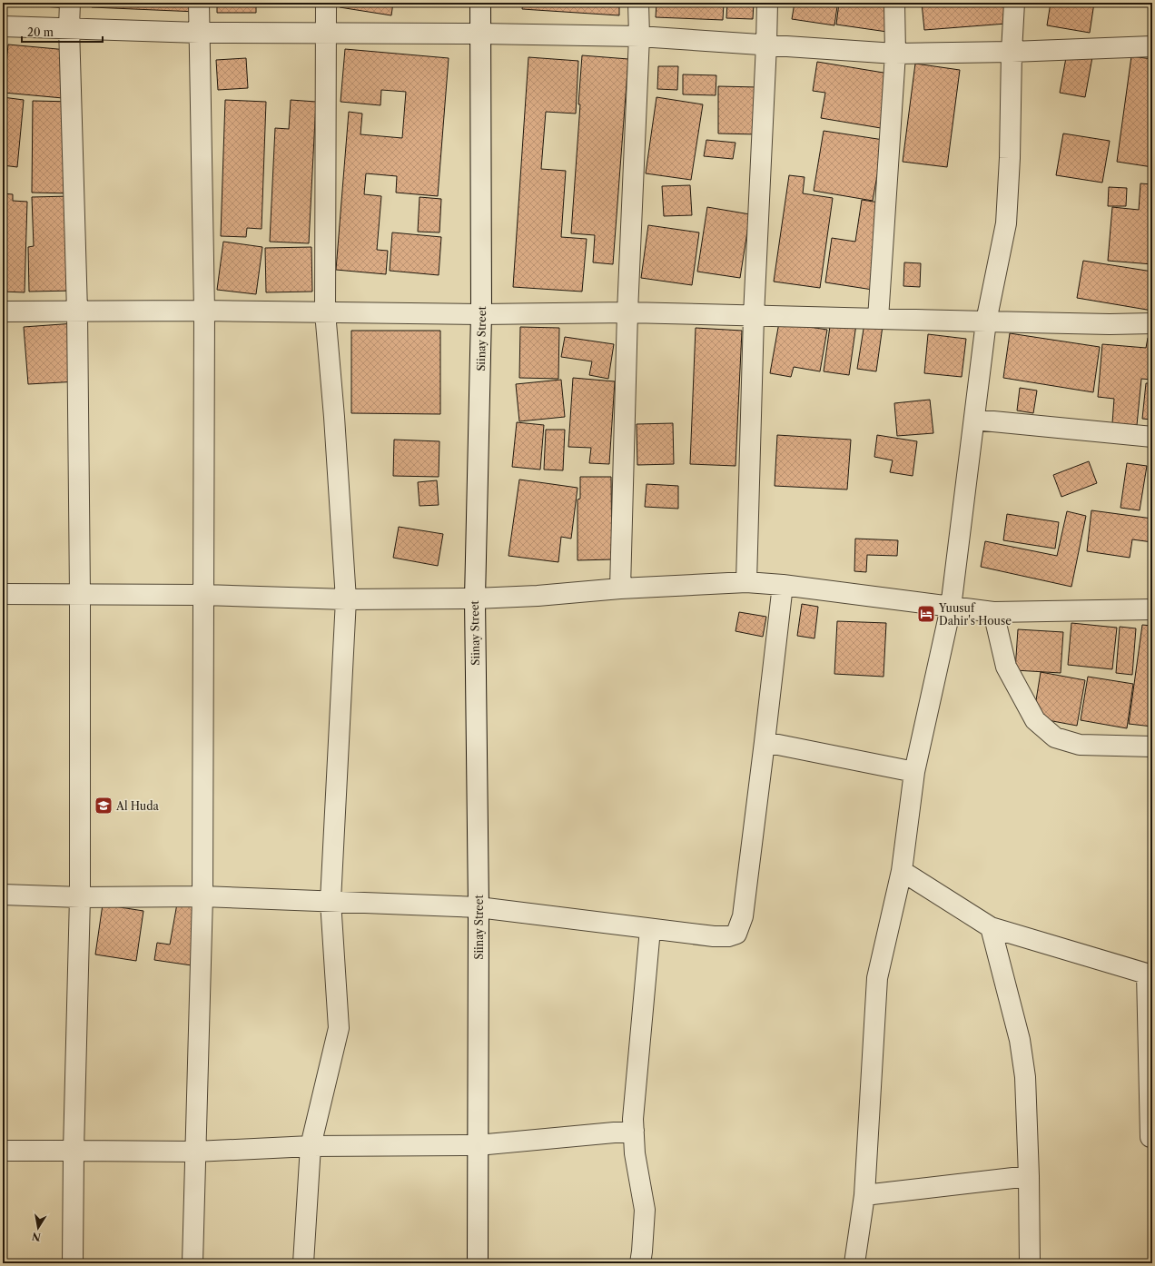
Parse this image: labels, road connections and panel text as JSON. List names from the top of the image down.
{
  "streets": {
    "street": ["Siinay Street"]
  },
  "places": {
    "hotel": ["Yuusuf Dahir's House"],
    "school or university": ["Al Huda"]
  },
  "scale_bar": "20 m",
  "north": "bottom"
}
